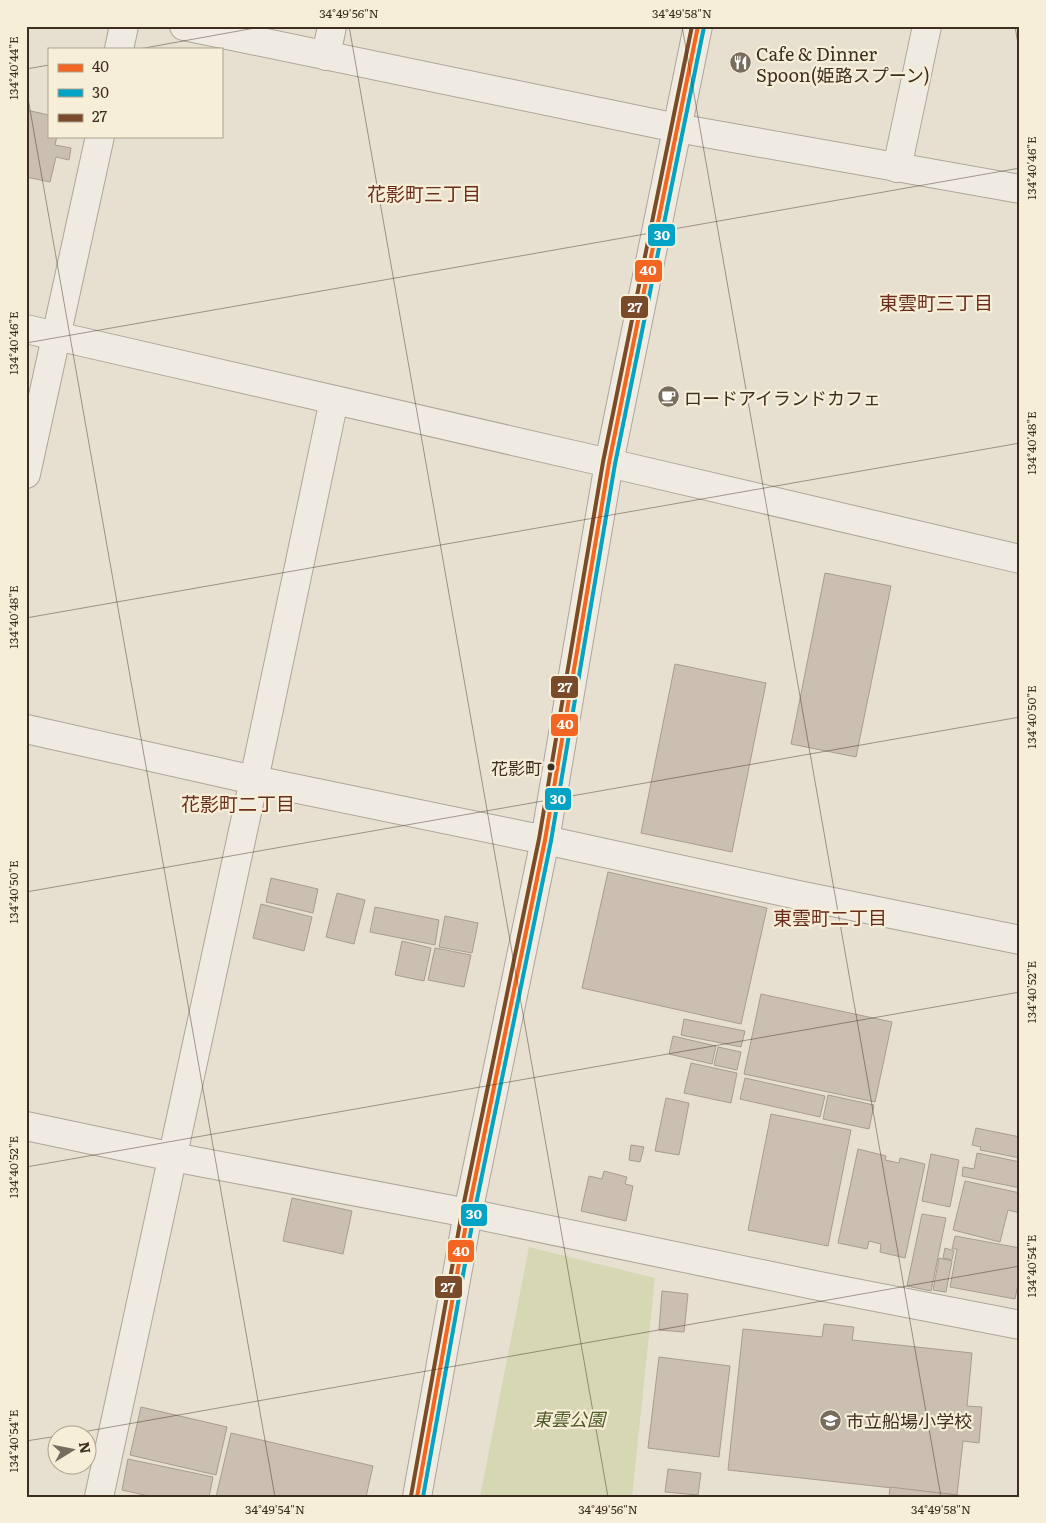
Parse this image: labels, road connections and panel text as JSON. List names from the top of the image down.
{
  "districts": [
    "花影町三丁目",
    "東雲町三丁目",
    "花影町二丁目",
    "東雲町二丁目"
  ],
  "parks": ["東雲公園"],
  "places": {
    "restaurant": ["Cafe & Dinner Spoon(姫路スプーン)"],
    "cafe": ["ロードアイランドカフェ"],
    "other": ["花影町"],
    "school or university": ["市立船場小学校"]
  },
  "lines": ["transit line 40", "transit line 27", "transit line 30"],
  "legend": ["40", "30", "27"],
  "north": "right",
  "coordinates": [
    "34°49'56\"N",
    "34°49'58\"N",
    "134°40'44\"E",
    "134°40'46\"E",
    "134°40'48\"E",
    "134°40'50\"E",
    "134°40'52\"E",
    "134°40'54\"E",
    "34°49'54\"N"
  ]
}
